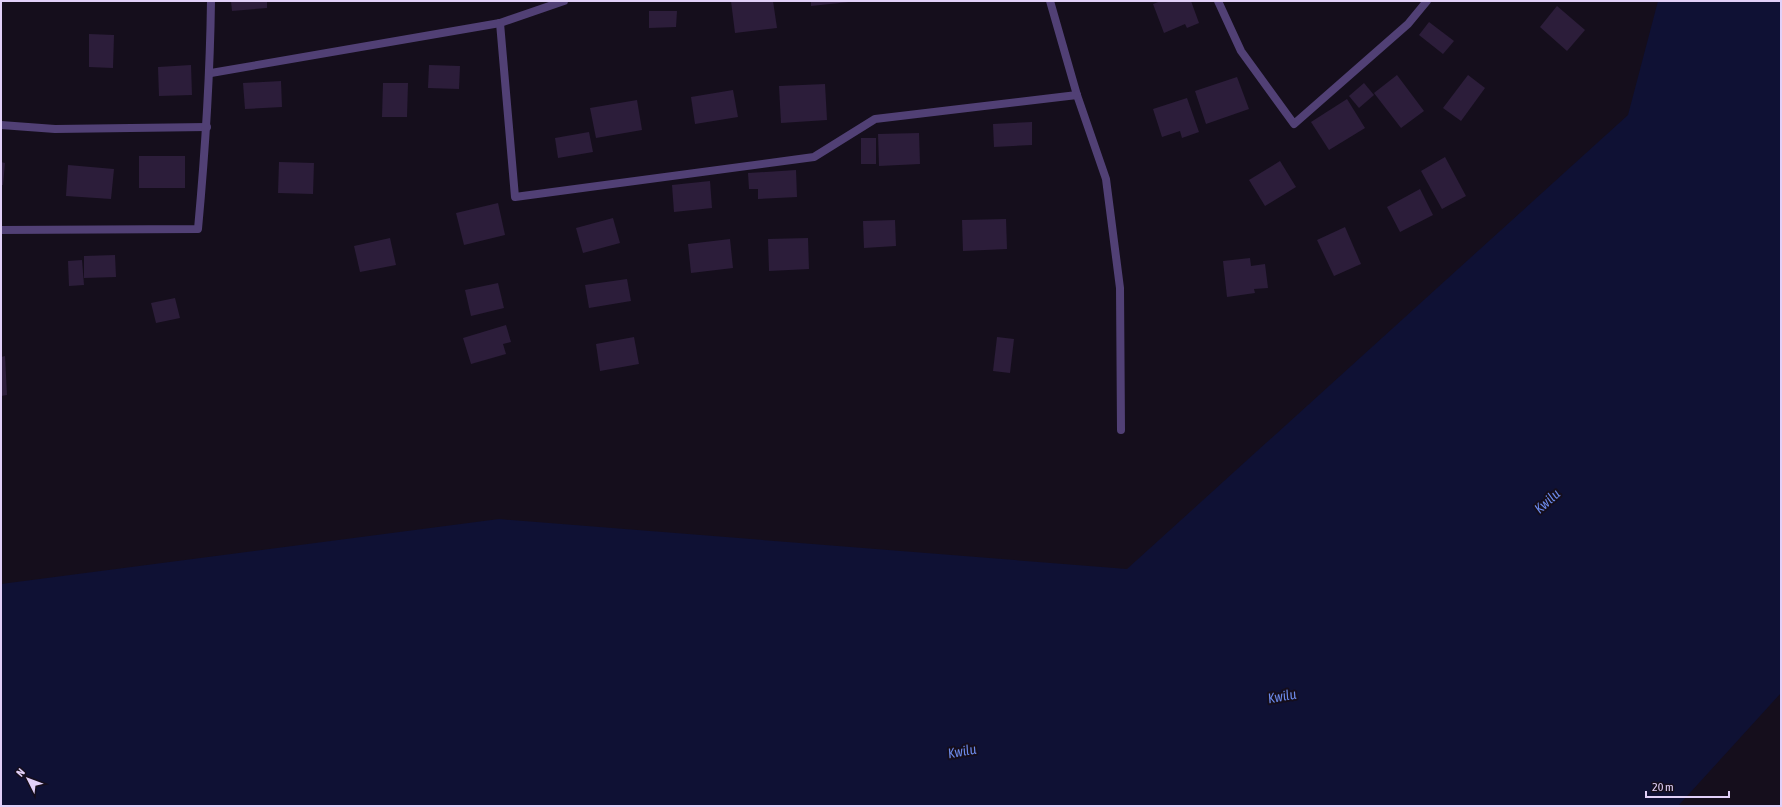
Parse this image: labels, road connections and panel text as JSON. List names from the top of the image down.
{
  "water": ["Kwilu"],
  "scale_bar": "20 m",
  "north": "top left"
}
